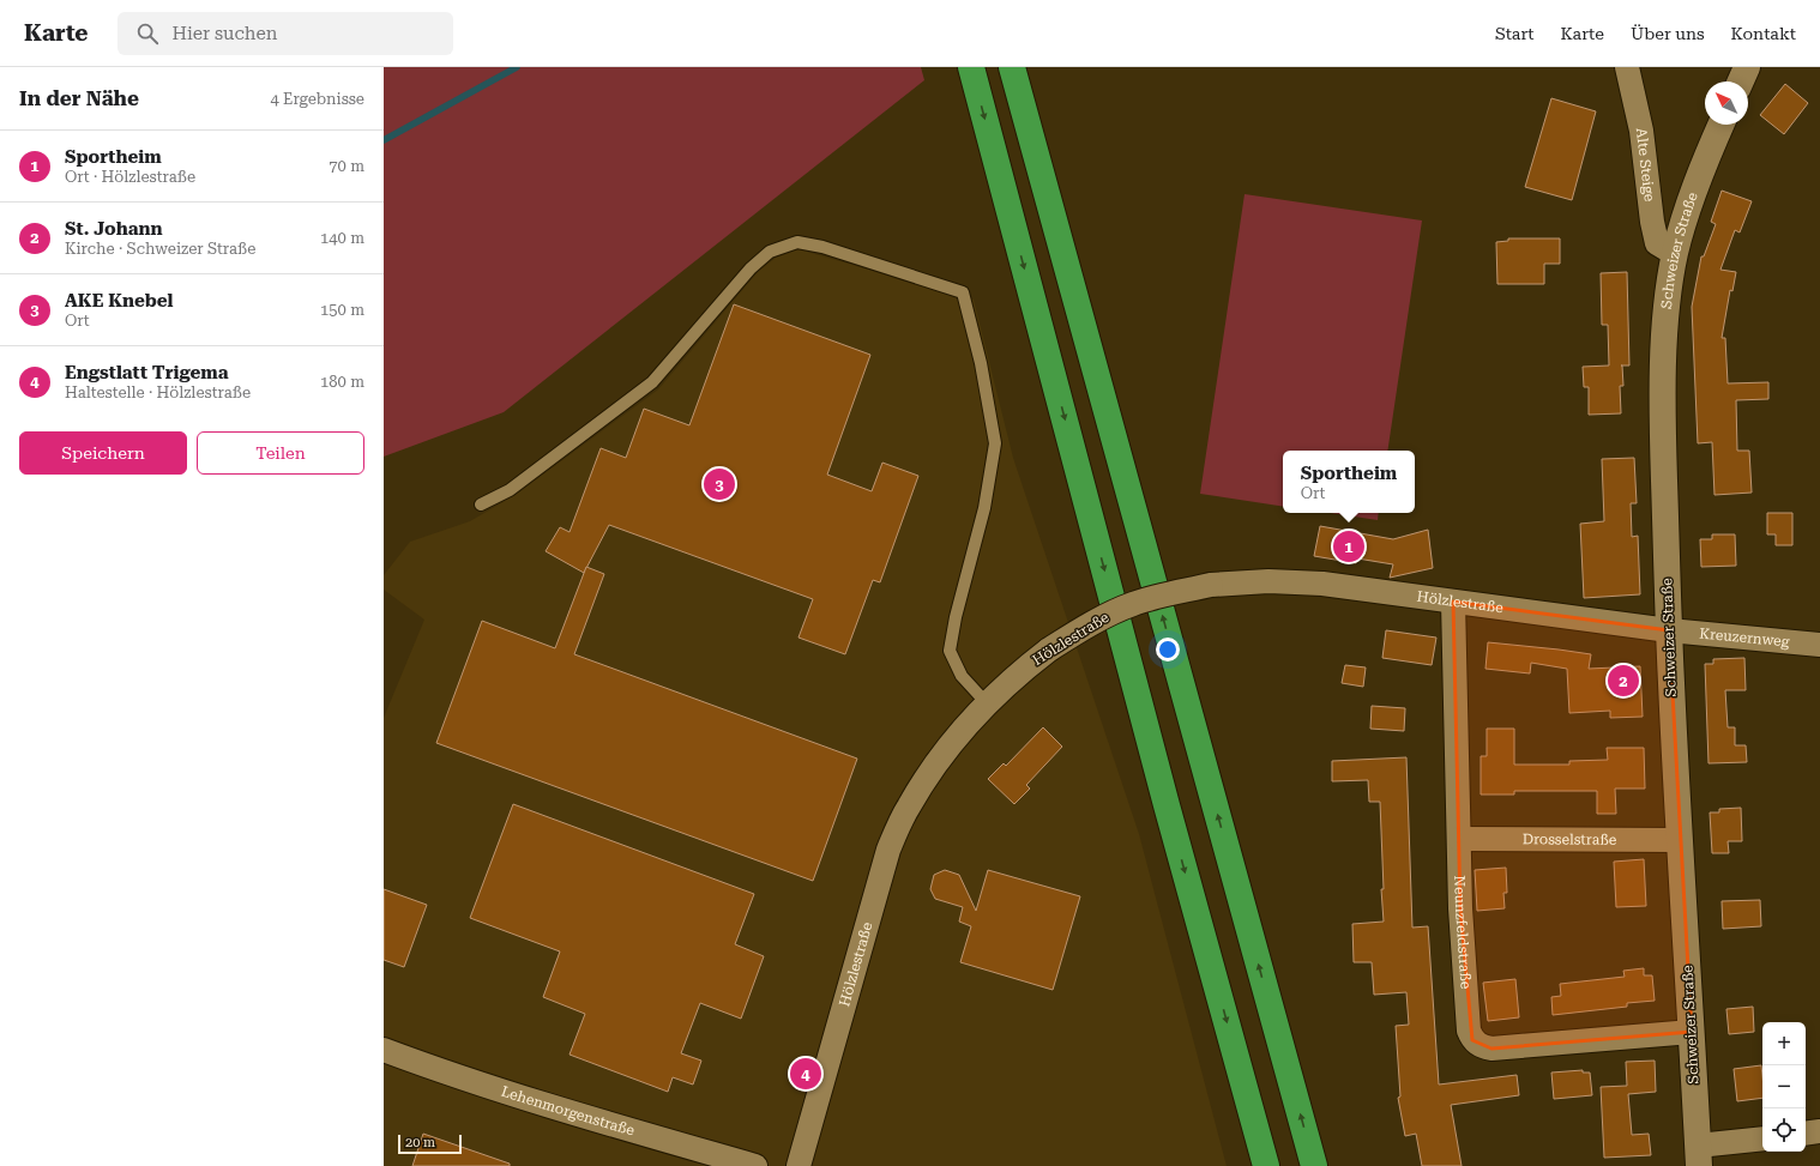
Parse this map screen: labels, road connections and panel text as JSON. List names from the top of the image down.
{
  "streets": {
    "street": [
      "Alte Steige",
      "Schweizer Straße",
      "Hölzlestraße",
      "Kreuzernweg",
      "Drosselstraße",
      "Neunzfeldstraße",
      "Lehenmorgenstraße"
    ]
  },
  "crossings": [
    ["Alte Steige", "Schweizer Straße"],
    ["Schweizer Straße", "Hölzlestraße"],
    ["Schweizer Straße", "Kreuzernweg"],
    ["Schweizer Straße", "Drosselstraße"],
    ["Schweizer Straße", "Neunzfeldstraße"],
    ["Hölzlestraße", "Kreuzernweg"],
    ["Hölzlestraße", "Neunzfeldstraße"],
    ["Drosselstraße", "Neunzfeldstraße"]
  ],
  "scale_bar": "20 m",
  "north": "top left",
  "page": {
    "header": "Karte",
    "search": "Hier suchen",
    "nav": [
      "Start",
      "Karte",
      "Über uns",
      "Kontakt"
    ],
    "heading": ["In der Nähe", "4 Ergebnisse"],
    "list": [
      {
        "mark": "1",
        "name": "Sportheim",
        "note": "Ort · Hölzlestraße",
        "value": "70 m"
      },
      {
        "mark": "2",
        "name": "St. Johann",
        "note": "Kirche · Schweizer Straße",
        "value": "140 m"
      },
      {
        "mark": "3",
        "name": "AKE Knebel",
        "note": "Ort",
        "value": "150 m"
      },
      {
        "mark": "4",
        "name": "Engstlatt Trigema",
        "note": "Haltestelle · Hölzlestraße",
        "value": "180 m"
      }
    ],
    "buttons": ["Speichern", "Teilen"],
    "popup": ["Sportheim", "Ort"],
    "pins": [
      "3",
      "1",
      "2",
      "4"
    ],
    "map_buttons": ["+", "−"],
    "scale": "20 m"
  }
}
